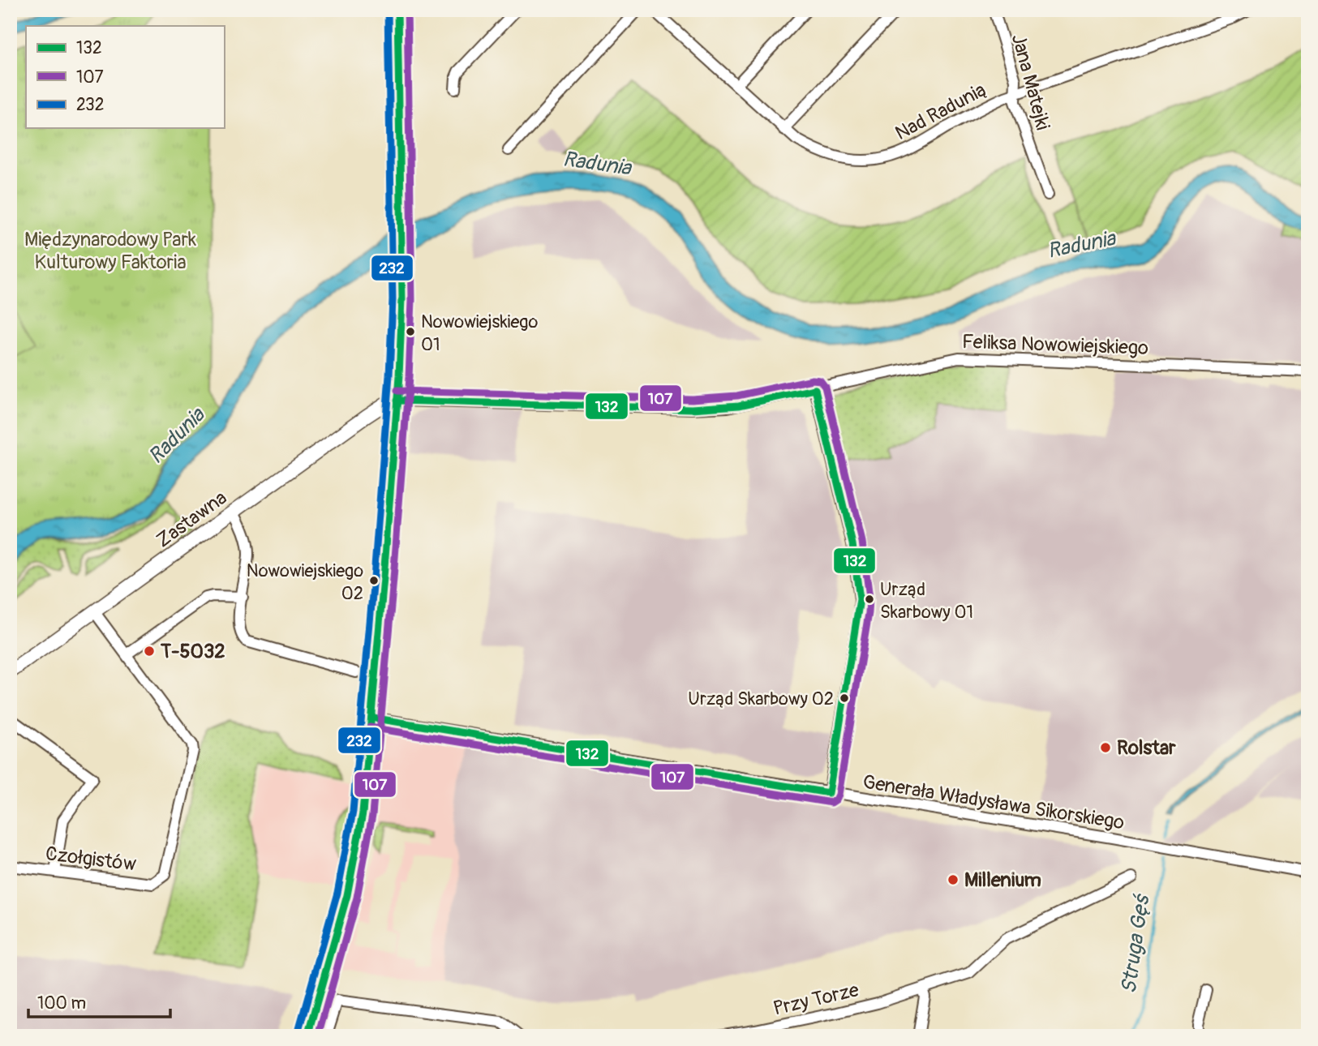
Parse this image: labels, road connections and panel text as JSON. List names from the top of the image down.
{
  "streets": {
    "main road": ["Zastawna"],
    "street": [
      "Jana Matejki",
      "Nad Radunią",
      "Feliksa Nowowiejskiego",
      "Generała Władysława Sikorskiego",
      "Czołgistów",
      "Przy Torze"
    ]
  },
  "crossings": [
    ["Jana Matejki", "Nad Radunią"],
    ["Feliksa Nowowiejskiego", "Zastawna"]
  ],
  "water": ["Radunia", "Struga Gęś"],
  "parks": ["Międzynarodowy Park Kulturowy Faktoria"],
  "places": [
    "Nowowiejskiego 01",
    "Nowowiejskiego 02",
    "Urząd Skarbowy 01",
    "T-5032",
    "Urząd Skarbowy 02",
    "Rolstar",
    "Millenium"
  ],
  "lines": ["transit line 132", "transit line 107", "transit line 232"],
  "legend": ["132", "107", "232"],
  "scale_bar": "100 m"
}
